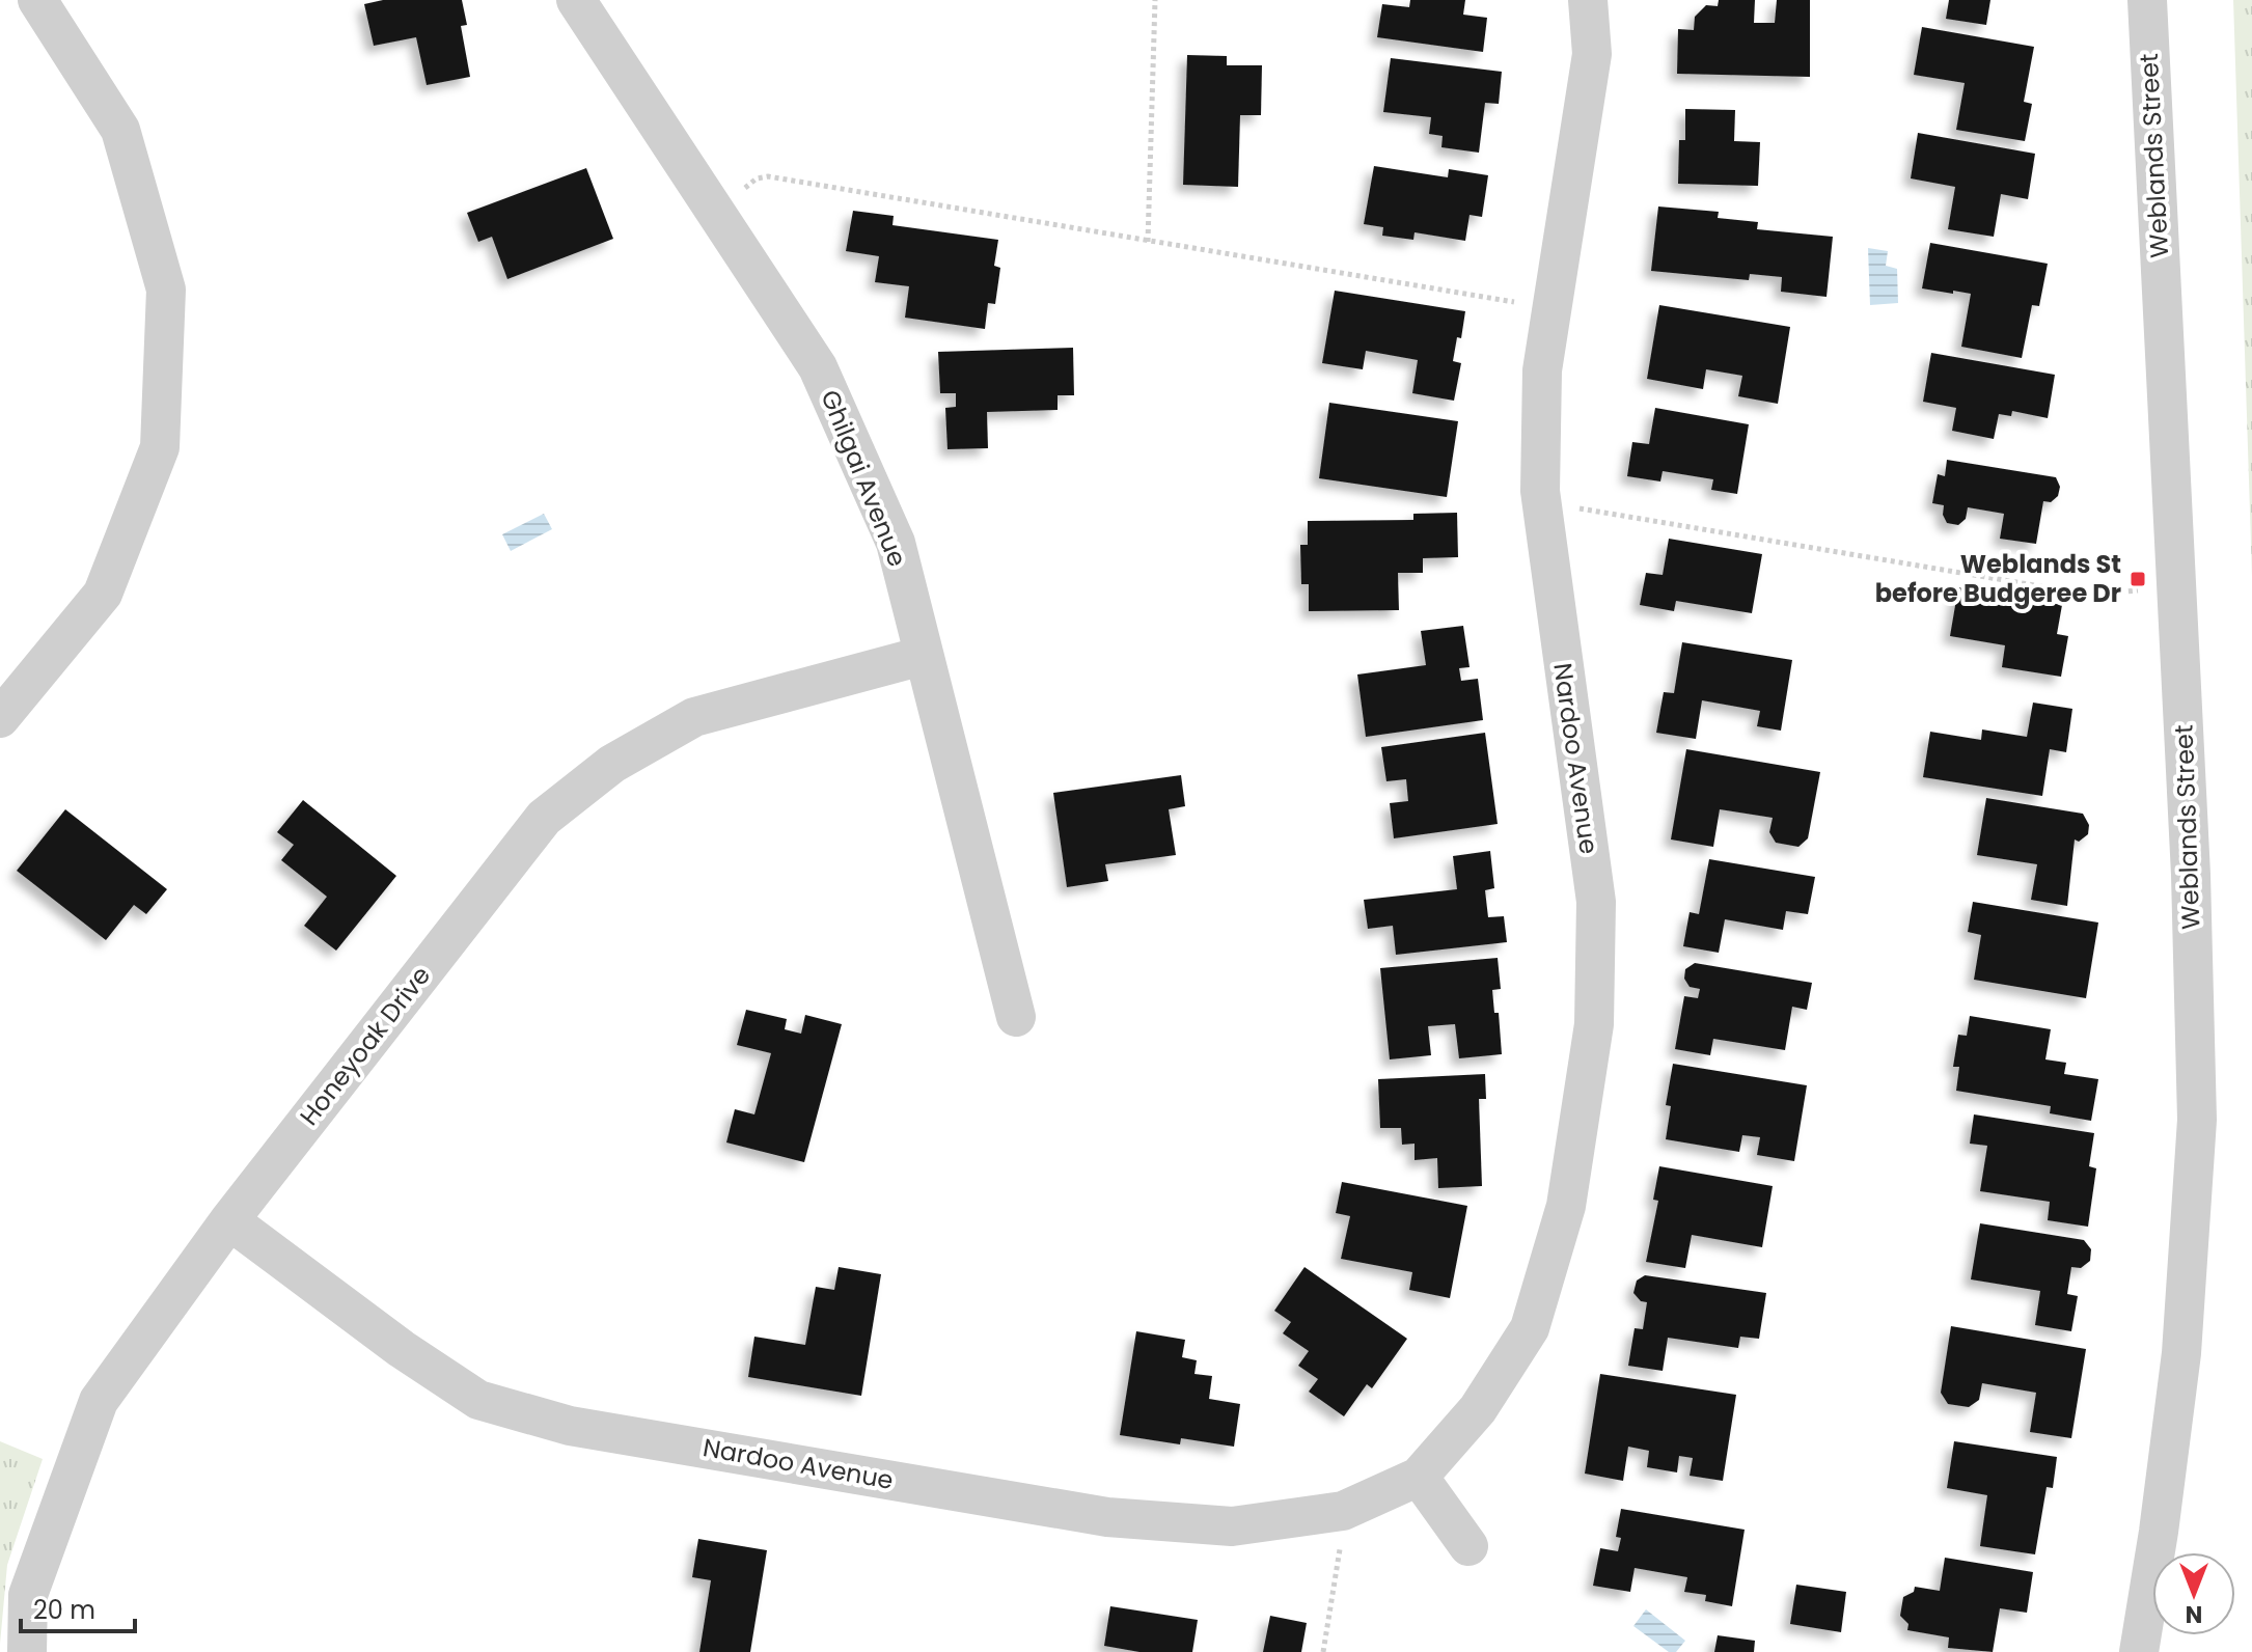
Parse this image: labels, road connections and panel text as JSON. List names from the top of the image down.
{
  "streets": {
    "street": [
      "Weblands Street",
      "Ghilgai Avenue",
      "Nardoo Avenue",
      "Honeyoak Drive"
    ]
  },
  "crossings": [
    ["Ghilgai Avenue", "Honeyoak Drive"],
    ["Nardoo Avenue", "Honeyoak Drive"]
  ],
  "places": {
    "transit": ["Weblands St before Budgeree Dr"]
  },
  "scale_bar": "20 m",
  "north": "bottom"
}
